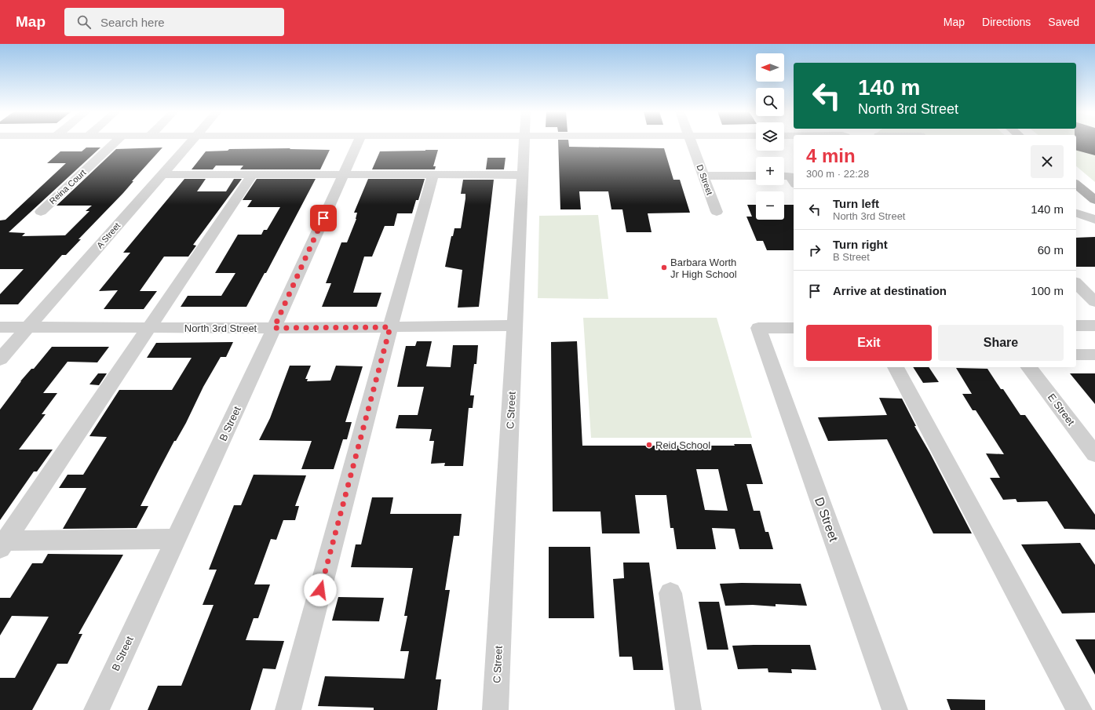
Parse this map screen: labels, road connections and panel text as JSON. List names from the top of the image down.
{
  "streets": {
    "street": [
      "D Street",
      "Reina Court",
      "A Street",
      "North 3rd Street",
      "E Street",
      "C Street",
      "B Street"
    ]
  },
  "crossings": [
    ["A Street", "North 3rd Street"],
    ["North 3rd Street", "C Street"],
    ["North 3rd Street", "B Street"]
  ],
  "places": ["Barbara Worth Jr High School", "Reid School"],
  "north": "left",
  "page": {
    "header": "Map",
    "search": "Search here",
    "nav": ["Map", "Directions", "Saved"],
    "map_buttons": ["+", "−"],
    "turn": ["140 m", "North 3rd Street"],
    "heading": ["4 min", "300 m · 22:28"],
    "list": [
      {
        "name": "Turn left",
        "note": "North 3rd Street",
        "value": "140 m"
      },
      {
        "name": "Turn right",
        "note": "B Street",
        "value": "60 m"
      },
      {
        "name": "Arrive at destination",
        "value": "100 m"
      }
    ],
    "buttons": ["Exit", "Share"]
  }
}
